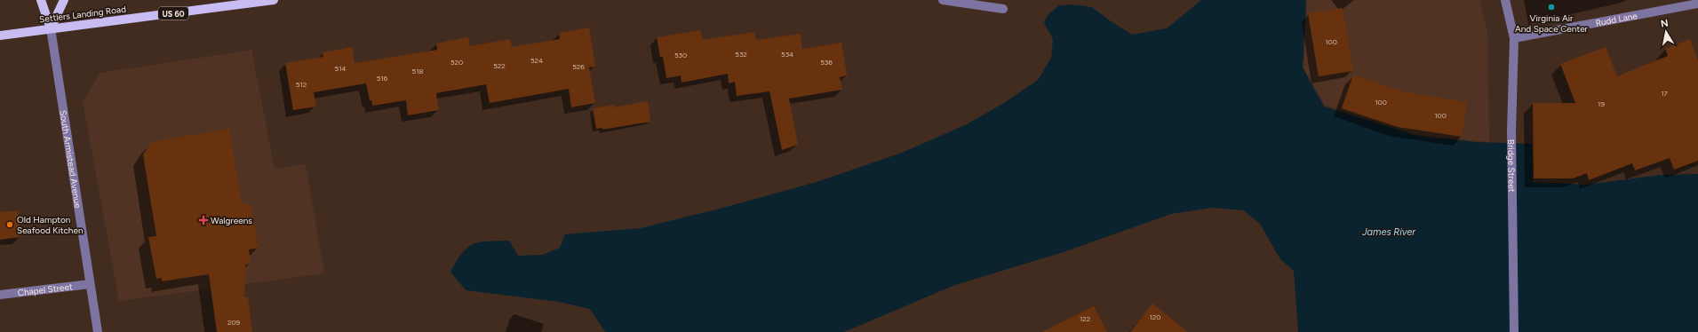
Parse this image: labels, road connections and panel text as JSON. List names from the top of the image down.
{
  "streets": {
    "main road": ["US 60", "Settlers Landing Road"],
    "street": [
      "Rudd Lane",
      "South Armistead Avenue",
      "Bridge Street",
      "Chapel Street"
    ]
  },
  "crossings": [
    ["Settlers Landing Road", "South Armistead Avenue"],
    ["Rudd Lane", "Bridge Street"],
    ["South Armistead Avenue", "Chapel Street"]
  ],
  "water": ["James River"],
  "places": {
    "other": ["Virginia Air And Space Center", "Old Hampton Seafood Kitchen"],
    "health": ["Walgreens"]
  },
  "house_numbers": [
    "100",
    "532",
    "534",
    "530",
    "524",
    "520",
    "536",
    "522",
    "526",
    "514",
    "518",
    "516",
    "512",
    "17",
    "100",
    "19",
    "100",
    "120",
    "122",
    "209"
  ],
  "north": "top"
}
